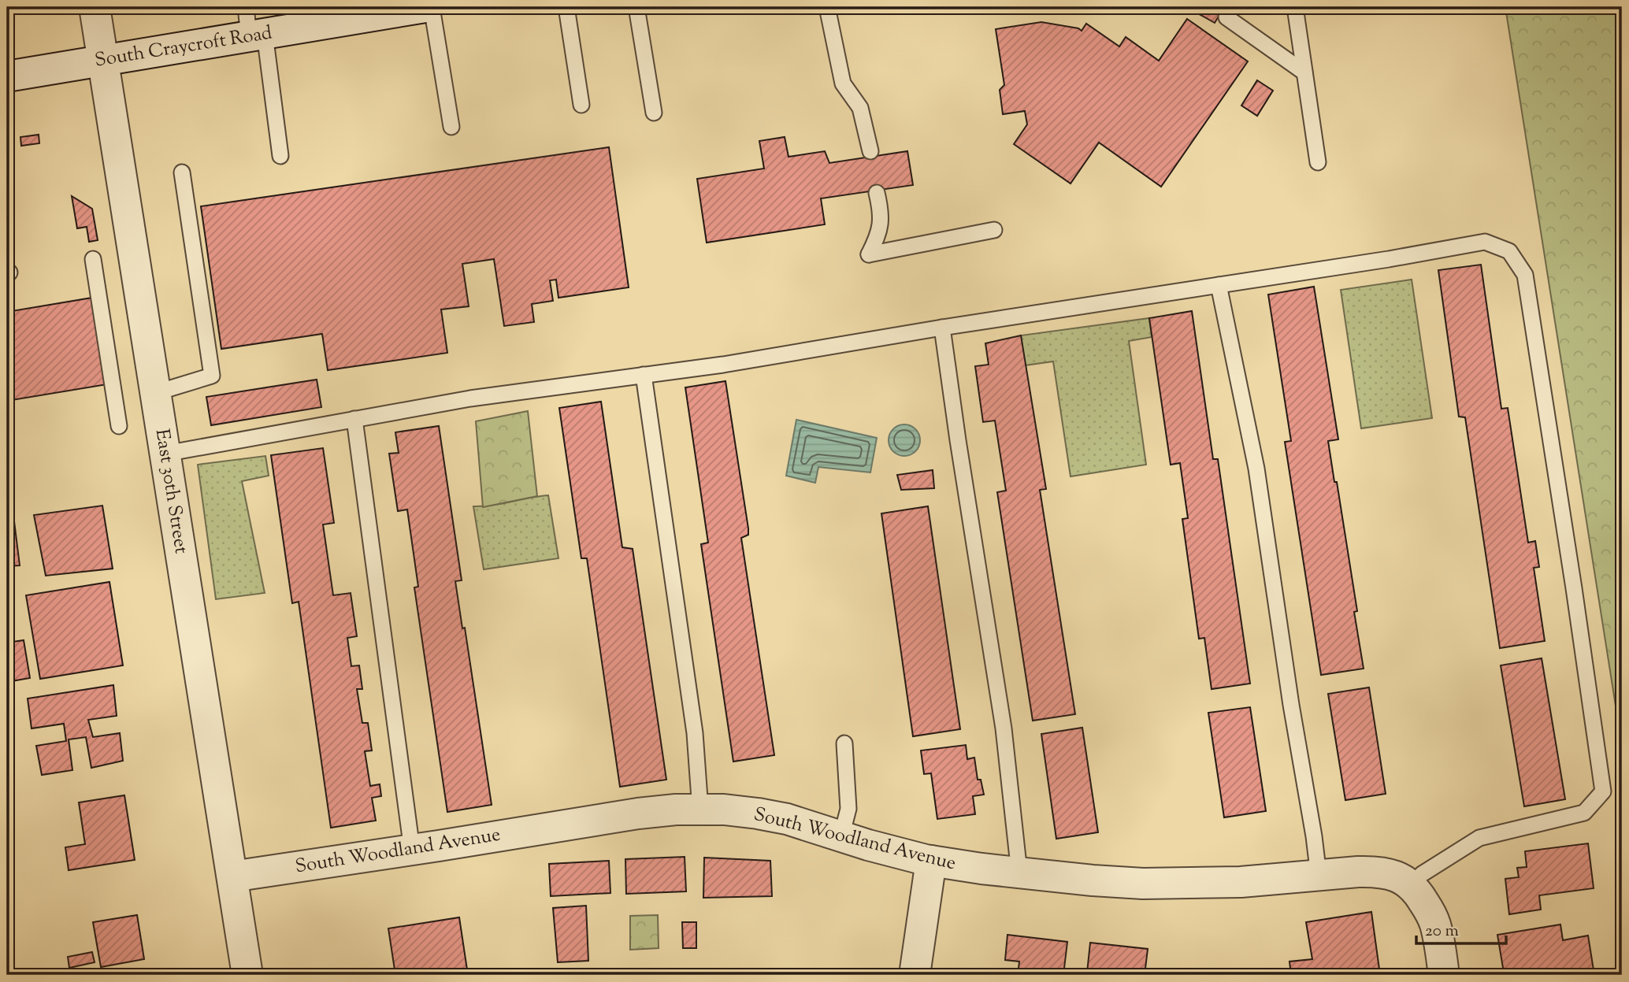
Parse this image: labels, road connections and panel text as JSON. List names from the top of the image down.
{
  "streets": {
    "street": ["South Craycroft Road", "East 30th Street", "South Woodland Avenue"]
  },
  "crossings": [
    ["South Craycroft Road", "East 30th Street"],
    ["East 30th Street", "South Woodland Avenue"]
  ],
  "scale_bar": "20 m"
}
